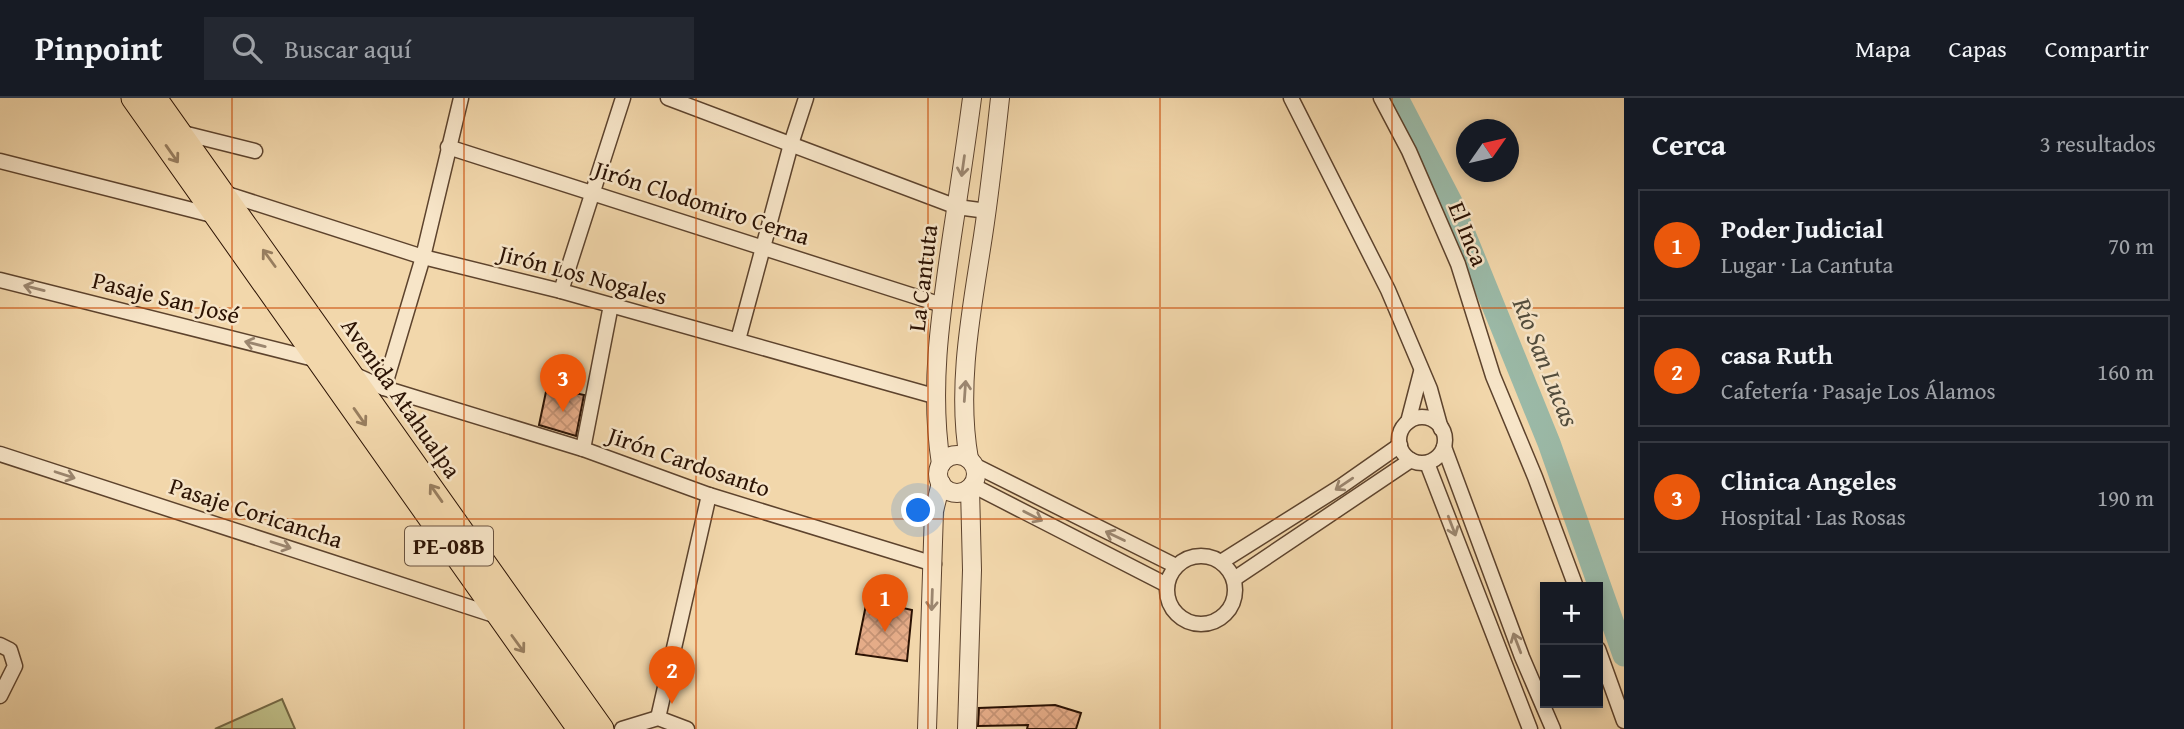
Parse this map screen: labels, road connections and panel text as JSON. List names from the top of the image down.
{
  "streets": {
    "main road": ["Avenida Atahualpa", "PE-08B"],
    "street": [
      "Jirón Clodomiro Cerna",
      "El Inca",
      "Jirón Los Nogales",
      "La Cantuta",
      "Pasaje San José",
      "Jirón Cardosanto",
      "Pasaje Coricancha"
    ]
  },
  "crossings": [
    ["Jirón Clodomiro Cerna", "La Cantuta"],
    ["Jirón Los Nogales", "La Cantuta"],
    ["Jirón Los Nogales", "Avenida Atahualpa"],
    ["La Cantuta", "Jirón Cardosanto"],
    ["Pasaje San José", "Avenida Atahualpa"],
    ["Pasaje San José", "Jirón Cardosanto"],
    ["Avenida Atahualpa", "Jirón Cardosanto"],
    ["Avenida Atahualpa", "Pasaje Coricancha"]
  ],
  "one_way": ["Pasaje Coricancha"],
  "water": ["Río San Lucas"],
  "north": "top right",
  "page": {
    "header": "Pinpoint",
    "search": "Buscar aquí",
    "nav": ["Mapa", "Capas", "Compartir"],
    "heading": ["Cerca", "3 resultados"],
    "list": [
      {
        "mark": "1",
        "name": "Poder Judicial",
        "note": "Lugar · La Cantuta",
        "value": "70 m"
      },
      {
        "mark": "2",
        "name": "casa Ruth",
        "note": "Cafetería · Pasaje Los Álamos",
        "value": "160 m"
      },
      {
        "mark": "3",
        "name": "Clinica Angeles",
        "note": "Hospital · Las Rosas",
        "value": "190 m"
      }
    ],
    "pins": ["3", "1", "2"],
    "map_buttons": ["+", "−"]
  }
}
